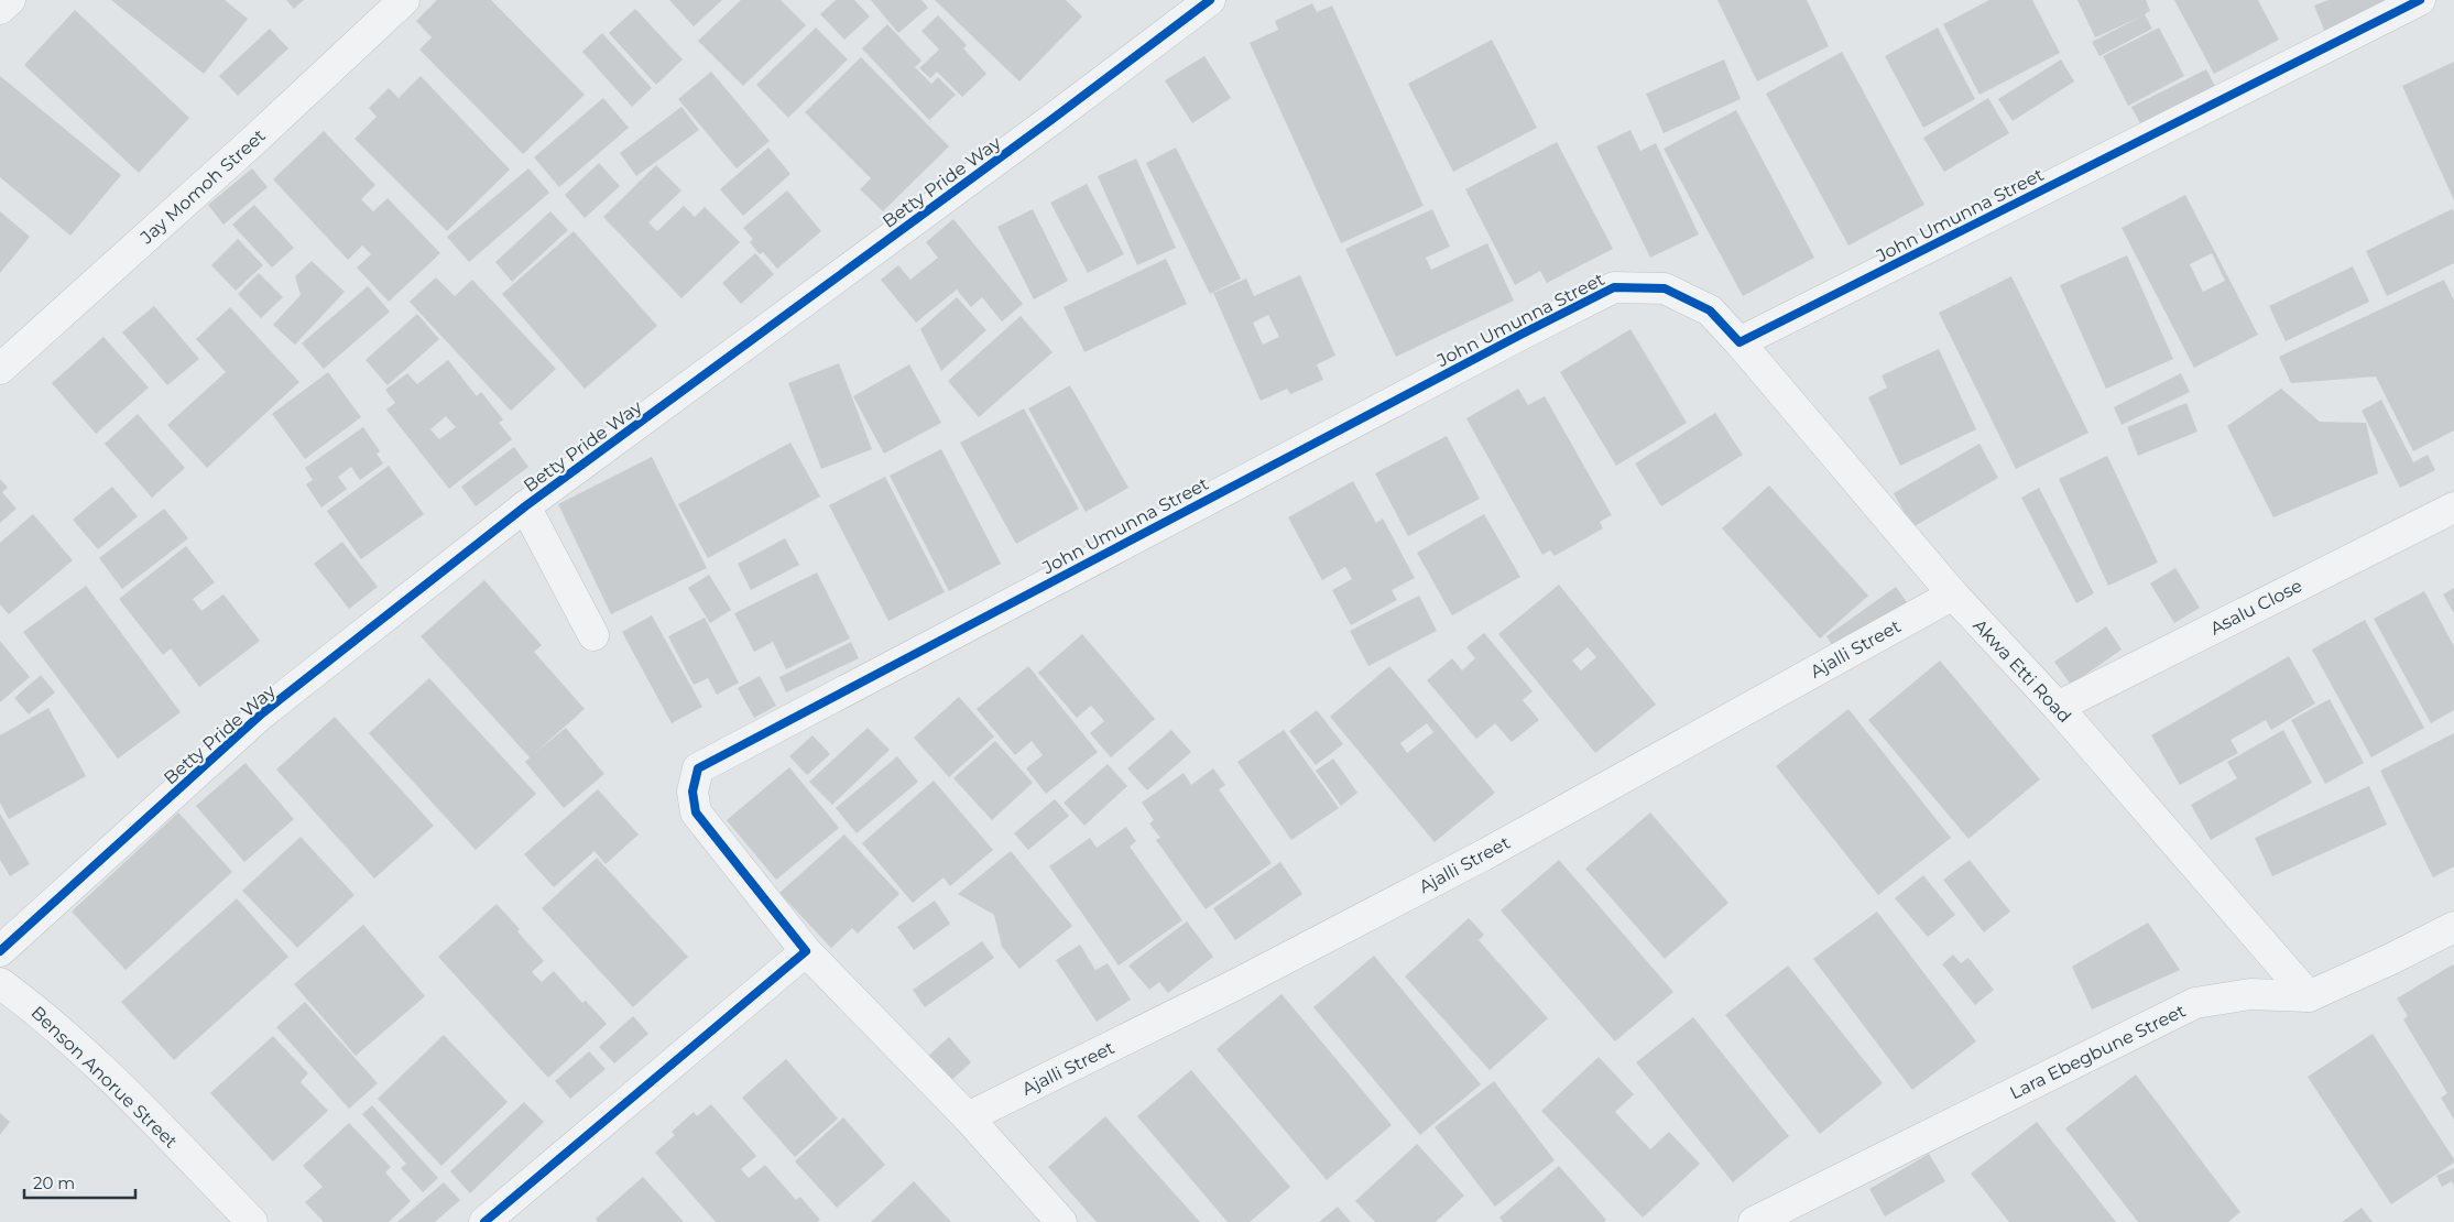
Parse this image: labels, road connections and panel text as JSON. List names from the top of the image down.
{
  "streets": {
    "street": [
      "Betty Pride Way",
      "Jay Momoh Street",
      "John Umunna Street",
      "Asalu Close",
      "Ajalli Street",
      "Akwa Etti Road",
      "Lara Ebegbune Street",
      "Benson Anorue Street"
    ]
  },
  "crossings": [
    ["John Umunna Street", "Akwa Etti Road"],
    ["Asalu Close", "Akwa Etti Road"],
    ["Ajalli Street", "Akwa Etti Road"],
    ["Akwa Etti Road", "Lara Ebegbune Street"]
  ],
  "scale_bar": "20 m"
}
